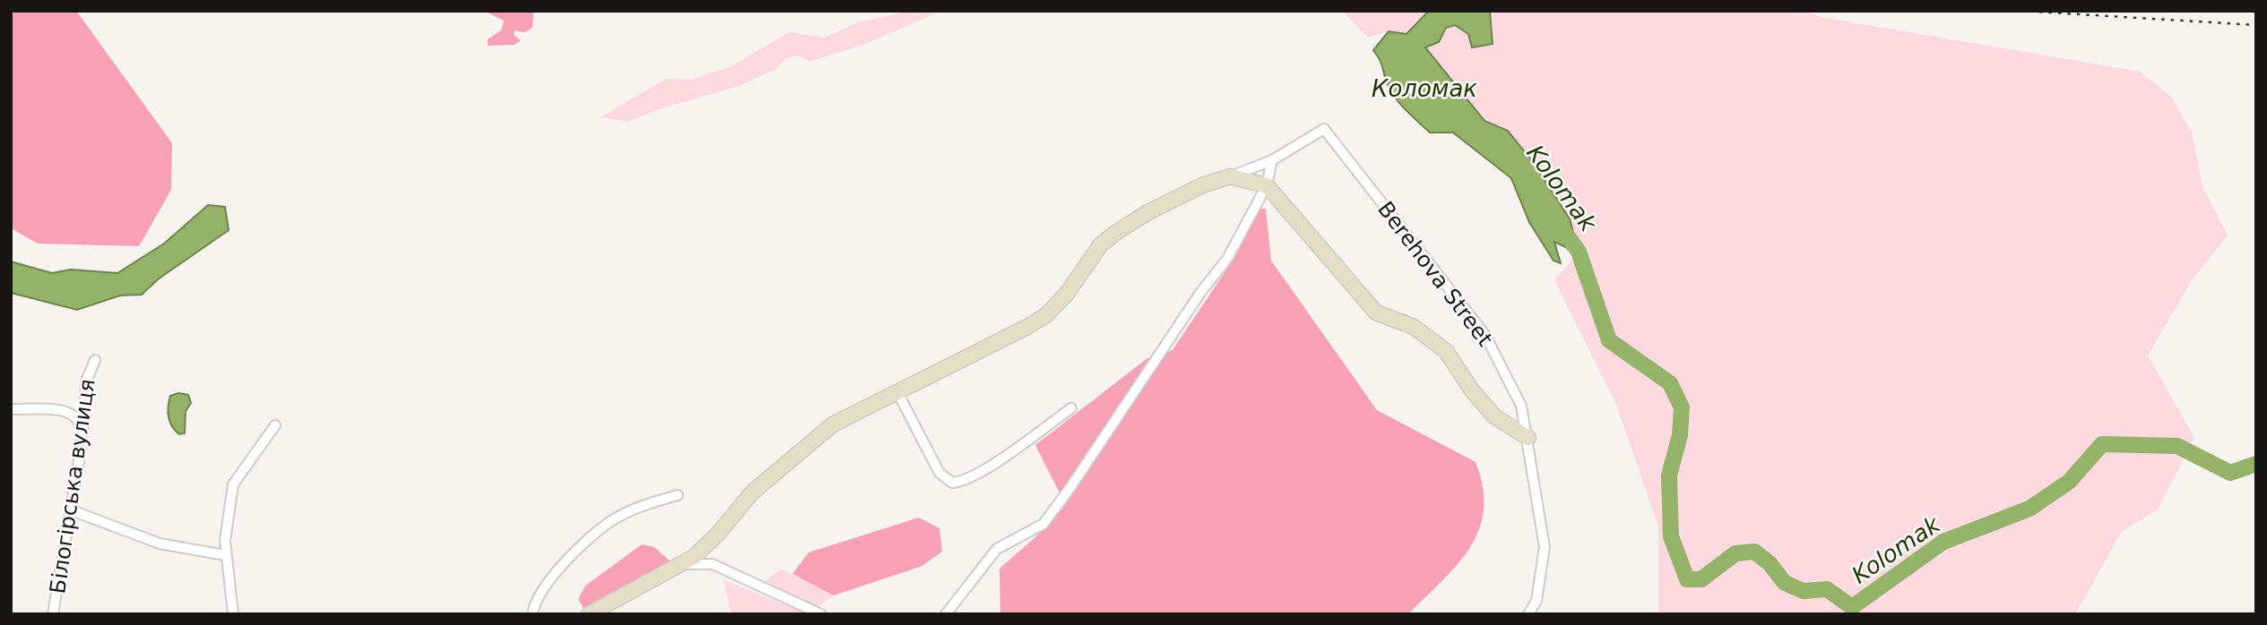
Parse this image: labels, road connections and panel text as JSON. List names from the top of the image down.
{
  "streets": {
    "street": ["Berehova Street", "Білогірська вулиця"]
  },
  "water": ["Коломак", "Kolomak"]
}
